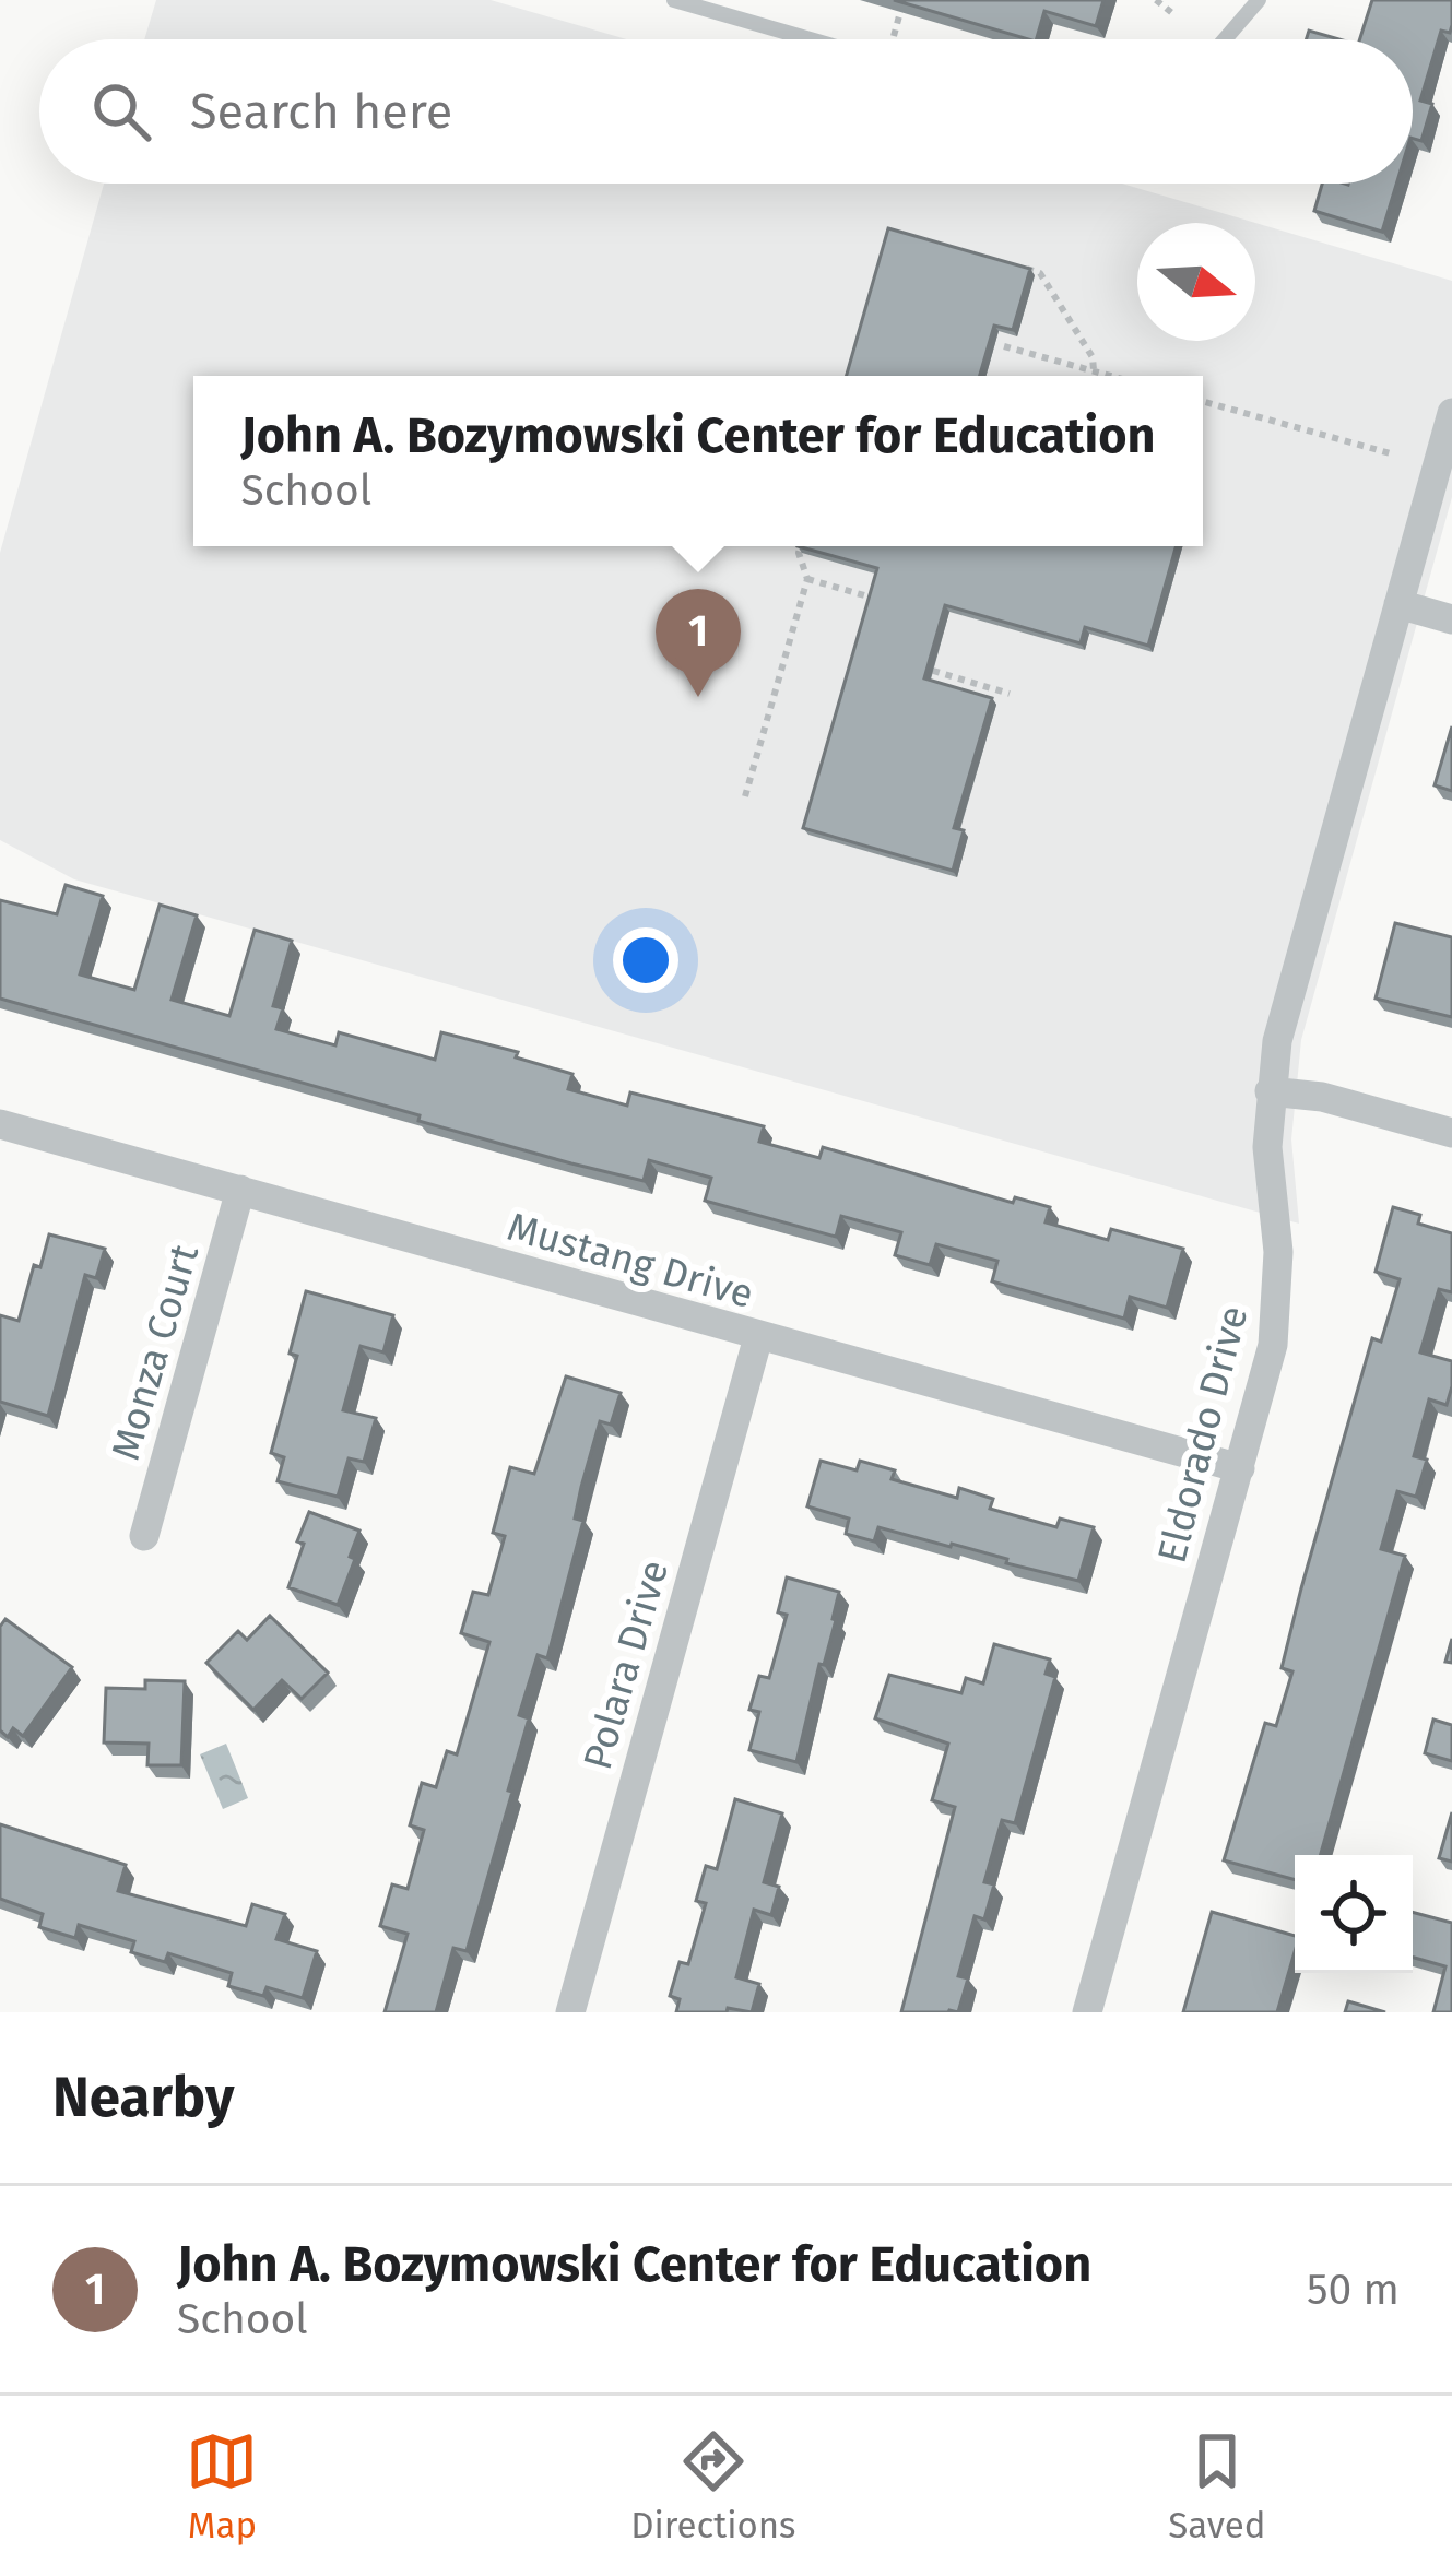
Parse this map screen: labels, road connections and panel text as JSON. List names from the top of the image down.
{
  "streets": {
    "street": [
      "Mustang Drive",
      "Monza Court",
      "Eldorado Drive",
      "Polara Drive"
    ]
  },
  "crossings": [
    ["Mustang Drive", "Monza Court"],
    ["Mustang Drive", "Eldorado Drive"],
    ["Mustang Drive", "Polara Drive"]
  ],
  "north": "right",
  "page": {
    "search": "Search here",
    "popup": ["John A. Bozymowski Center for Education", "School"],
    "pins": "1",
    "heading": "Nearby",
    "list": [
      {
        "mark": "1",
        "name": "John A. Bozymowski Center for Education",
        "note": "School",
        "value": "50 m"
      }
    ],
    "nav": ["Map", "Directions", "Saved"]
  }
}
